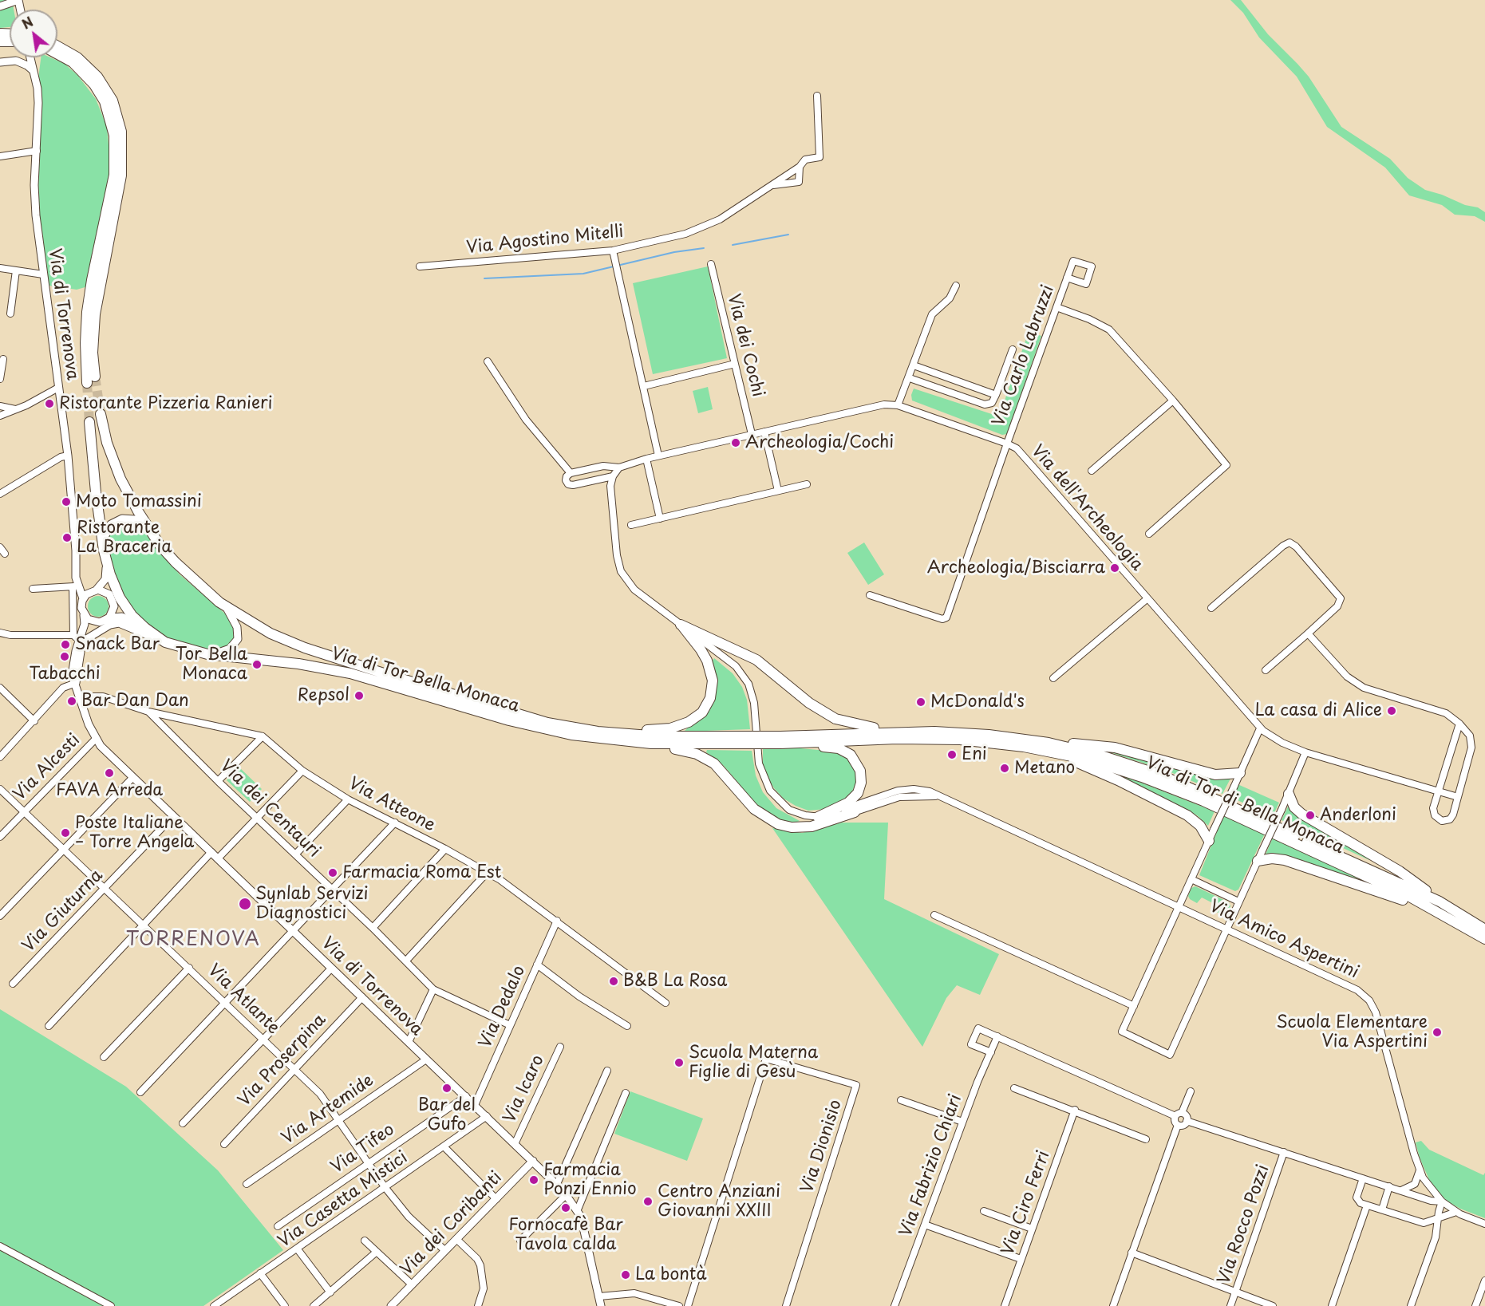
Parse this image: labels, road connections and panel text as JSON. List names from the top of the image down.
{
  "streets": {
    "main road": ["Via di Tor Bella Monaca", "Via di Tor di Bella Monaca"],
    "street": [
      "Via Agostino Mitelli",
      "Via di Torrenova",
      "Via dei Cochi",
      "Via Carlo Labruzzi",
      "Via dell'Archeologia",
      "Via Alcesti",
      "Via Atteone",
      "Via dei Centauri",
      "Via Giuturna",
      "Via Amico Aspertini",
      "Via Atlante",
      "Via Dedalo",
      "Via Proserpina",
      "Via Icaro",
      "Via Artemide",
      "Via Dionisio",
      "Via Tifeo",
      "Via Fabrizio Chiari",
      "Via Casetta Mistici",
      "Via Ciro Ferri",
      "Via dei Coribanti",
      "Via Rocco Pozzi"
    ]
  },
  "crossings": [
    ["Via di Torrenova", "Via Alcesti"],
    ["Via di Torrenova", "Via Atteone"],
    ["Via di Torrenova", "Via Giuturna"],
    ["Via di Torrenova", "Via Dedalo"],
    ["Via di Torrenova", "Via Proserpina"],
    ["Via di Torrenova", "Via Icaro"],
    ["Via di Torrenova", "Via Artemide"],
    ["Via di Torrenova", "Via Tifeo"],
    ["Via di Torrenova", "Via Casetta Mistici"],
    ["Via di Torrenova", "Via dei Coribanti"],
    ["Via dei Cochi", "Via dell'Archeologia"],
    ["Via Carlo Labruzzi", "Via dell'Archeologia"],
    ["Via di Tor Bella Monaca", "Via di Tor di Bella Monaca"],
    ["Via Alcesti", "Via Atlante"],
    ["Via Atteone", "Via dei Centauri"],
    ["Via Atteone", "Via Dedalo"],
    ["Via dei Centauri", "Via Dedalo"],
    ["Via Giuturna", "Via Atlante"],
    ["Via Atlante", "Via Proserpina"],
    ["Via Atlante", "Via Artemide"],
    ["Via Atlante", "Via Tifeo"],
    ["Via Atlante", "Via Casetta Mistici"],
    ["Via Atlante", "Via dei Coribanti"]
  ],
  "districts": ["TORRENOVA"],
  "places": [
    "Ristorante Pizzeria Ranieri",
    "Archeologia/Cochi",
    "Moto Tomassini",
    "Ristorante La Braceria",
    "Archeologia/Bisciarra",
    "Snack Bar",
    "Tabacchi",
    "Tor Bella Monaca",
    "Repsol",
    "Bar Dan Dan",
    "McDonald's",
    "La casa di Alice",
    "Eni",
    "Metano",
    "FAVA Arreda",
    "Anderloni",
    "Poste Italiane – Torre Angela",
    "Farmacia Roma Est",
    "Synlab Servizi Diagnostici",
    "B&B La Rosa",
    "Scuola Elementare Via Aspertini",
    "Scuola Materna Figlie di Gesù",
    "Bar del Gufo",
    "Farmacia Ponzi Ennio",
    "Centro Anziani Giovanni XXIII",
    "Fornocafè Bar Tavola calda",
    "La bontà"
  ],
  "north": "top left"
}
